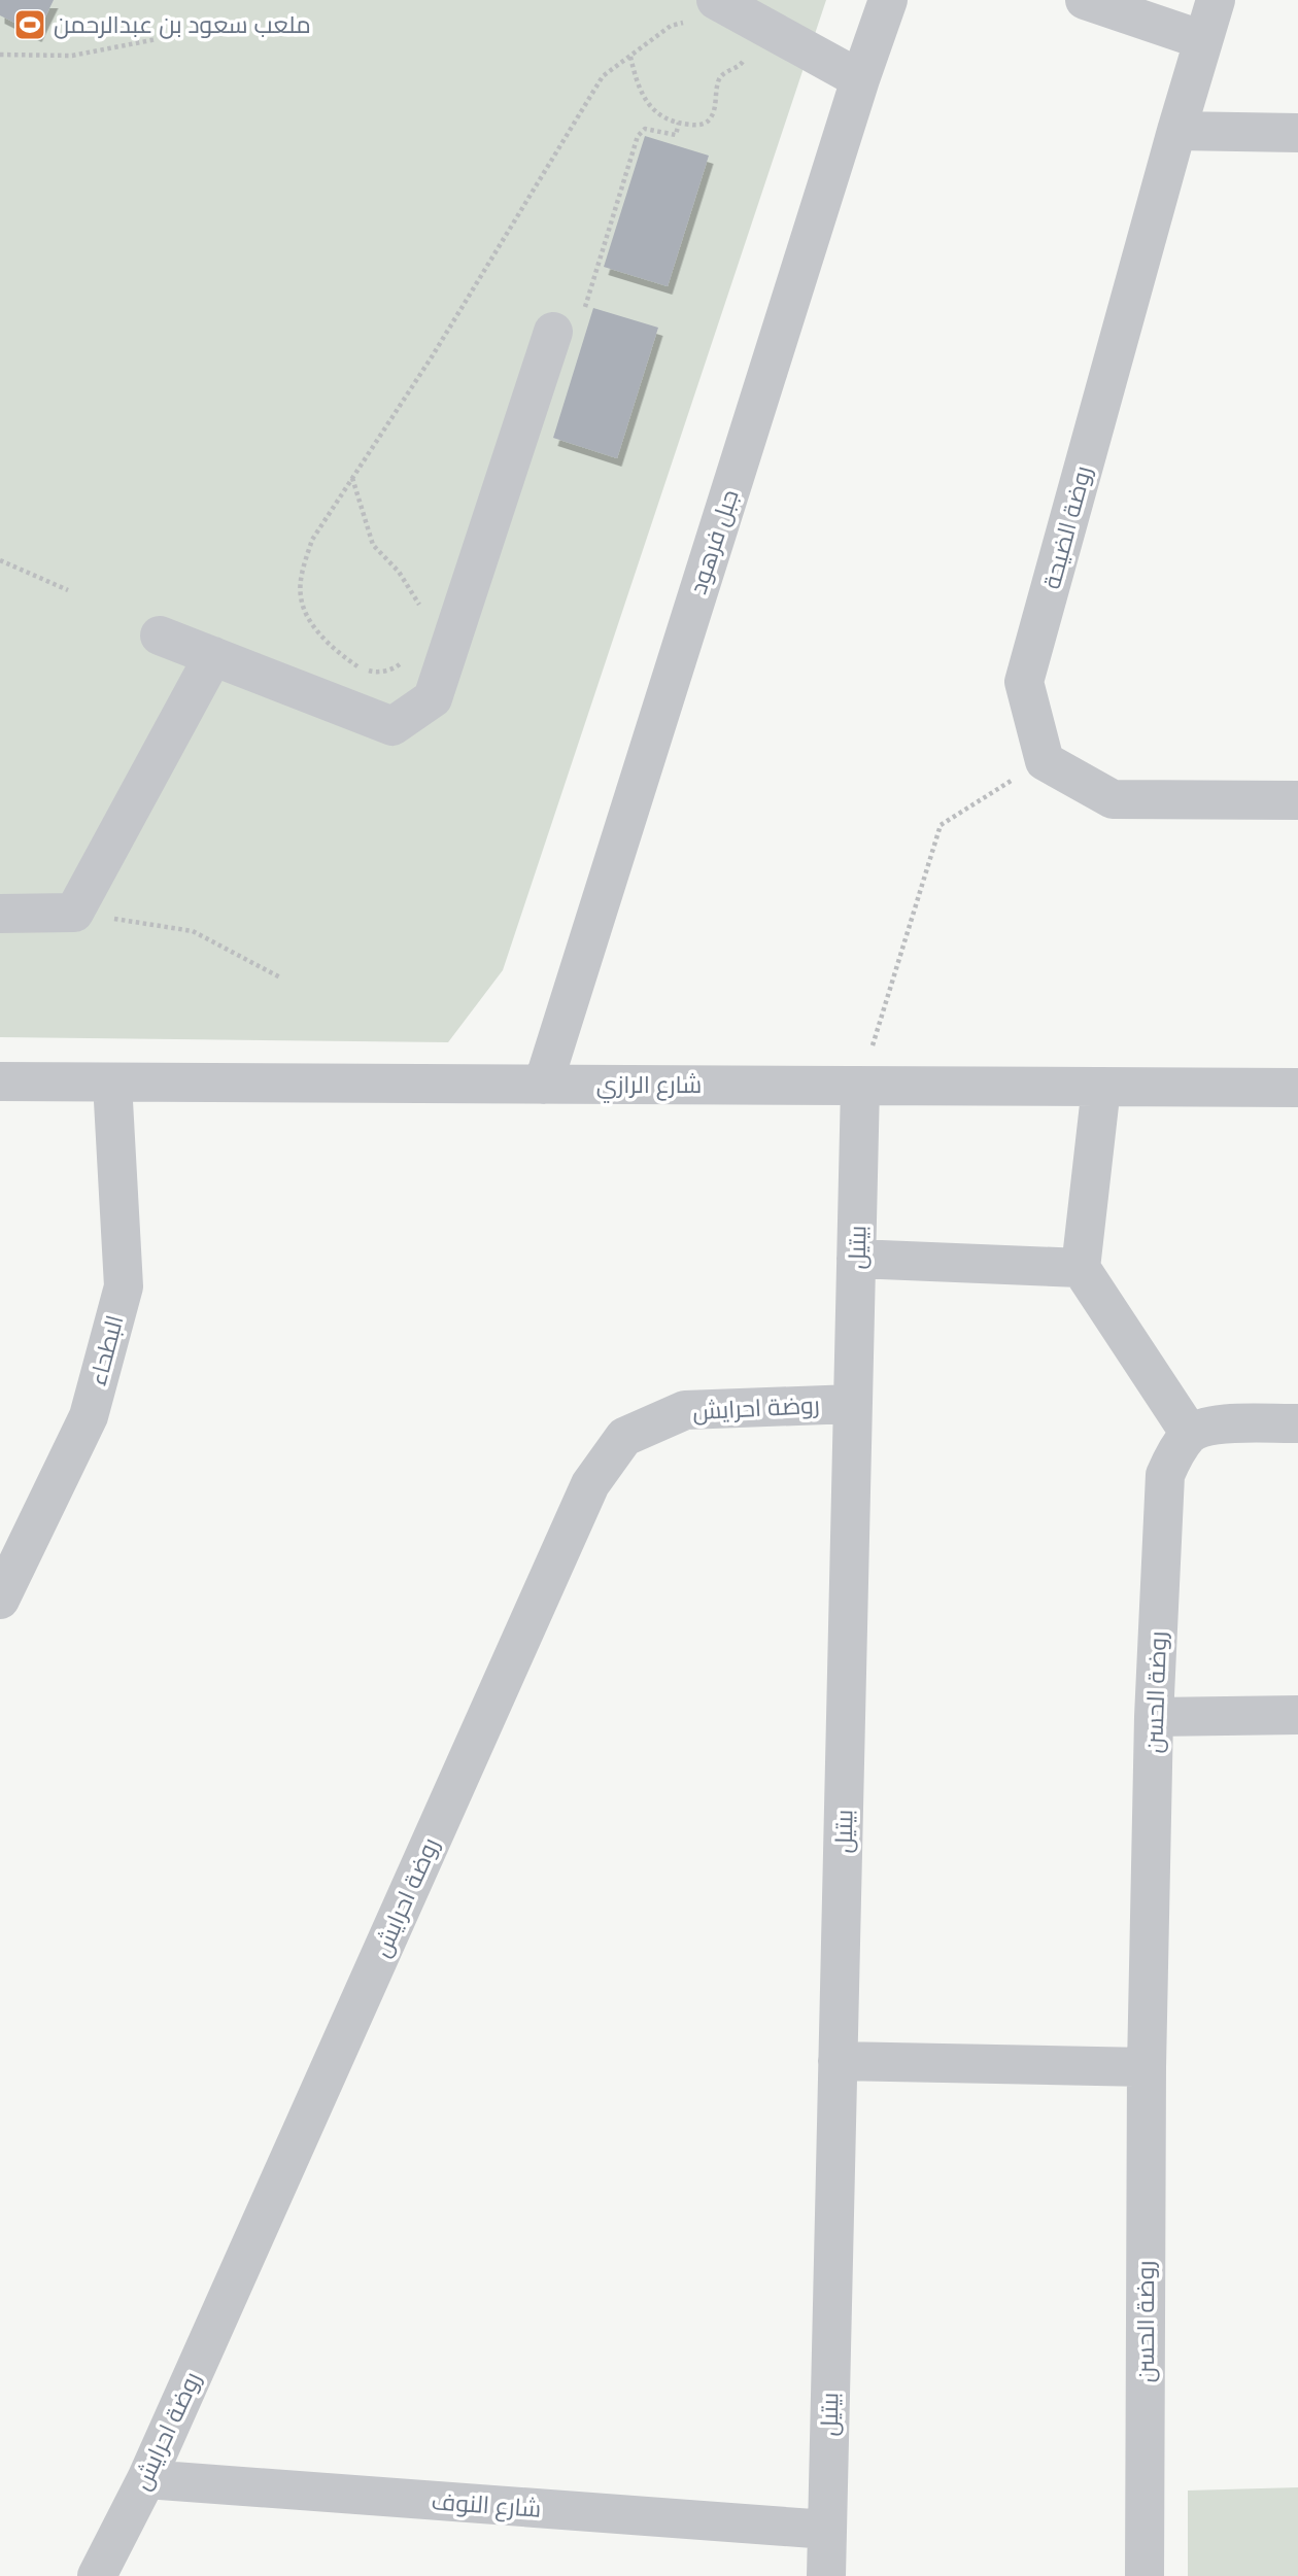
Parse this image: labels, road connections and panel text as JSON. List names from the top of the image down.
{
  "streets": {
    "street": [
      "روضة الضيحة",
      "جبل فرهود",
      "شارع الرازي",
      "بيتيل",
      "البطحاء",
      "روضة احرايش",
      "روضة الحسن",
      "شارع النوف"
    ]
  },
  "crossings": [
    ["جبل فرهود", "شارع الرازي"],
    ["شارع الرازي", "بيتيل"],
    ["شارع الرازي", "البطحاء"],
    ["بيتيل", "روضة احرايش"],
    ["بيتيل", "شارع النوف"],
    ["روضة احرايش", "شارع النوف"]
  ],
  "places": {
    "sports": ["ملعب سعود بن عبدالرحمن"]
  }
}
